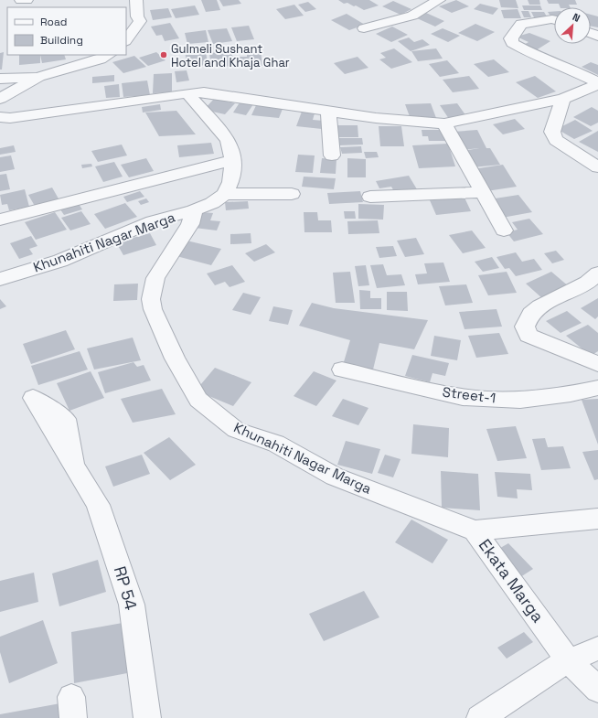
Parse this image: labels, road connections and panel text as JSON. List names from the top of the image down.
{
  "streets": {
    "street": [
      "Khunahiti Nagar Marga",
      "Street-1",
      "Ekata Marga",
      "RP 54"
    ]
  },
  "crossings": [
    ["Khunahiti Nagar Marga", "Ekata Marga"]
  ],
  "places": ["Gulmeli Sushant Hotel and Khaja Ghar"],
  "legend": ["Road", "Building"],
  "north": "top right"
}
